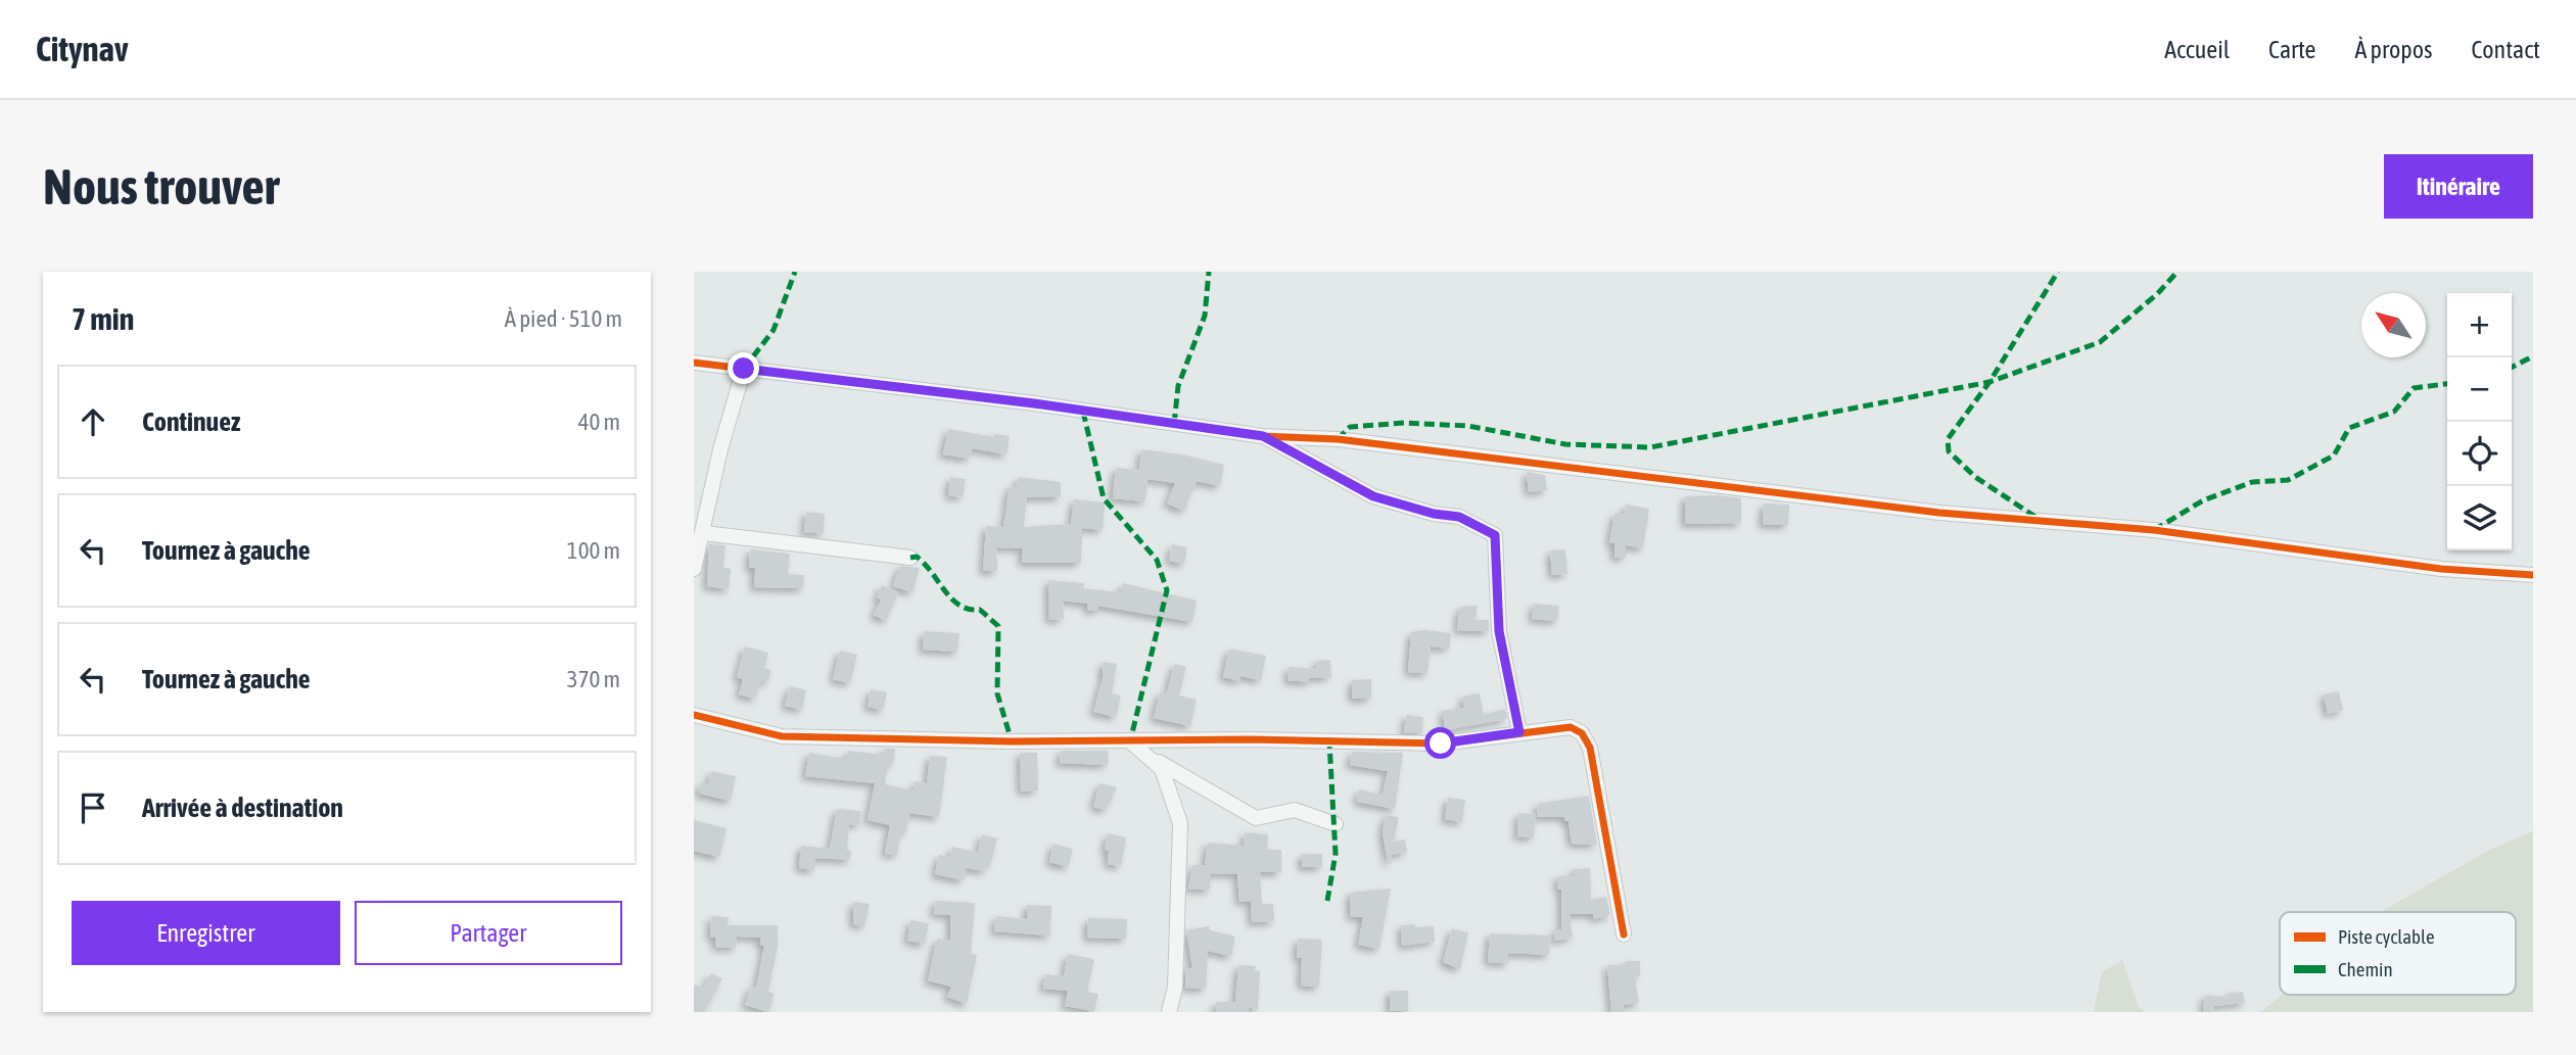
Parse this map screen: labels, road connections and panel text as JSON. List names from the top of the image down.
{
  "legend": ["Piste cyclable", "Chemin"],
  "north": "top left",
  "page": {
    "header": "Citynav",
    "nav": [
      "Accueil",
      "Carte",
      "À propos",
      "Contact"
    ],
    "buttons": [
      "Itinéraire",
      ["Enregistrer", "Partager"]
    ],
    "title": "Nous trouver",
    "heading": ["7 min", "À pied · 510 m"],
    "map_buttons": ["+", "−"],
    "list": [
      ["Continuez", "40 m"],
      ["Tournez à gauche", "100 m"],
      ["Tournez à gauche", "370 m"],
      "Arrivée à destination"
    ]
  }
}
